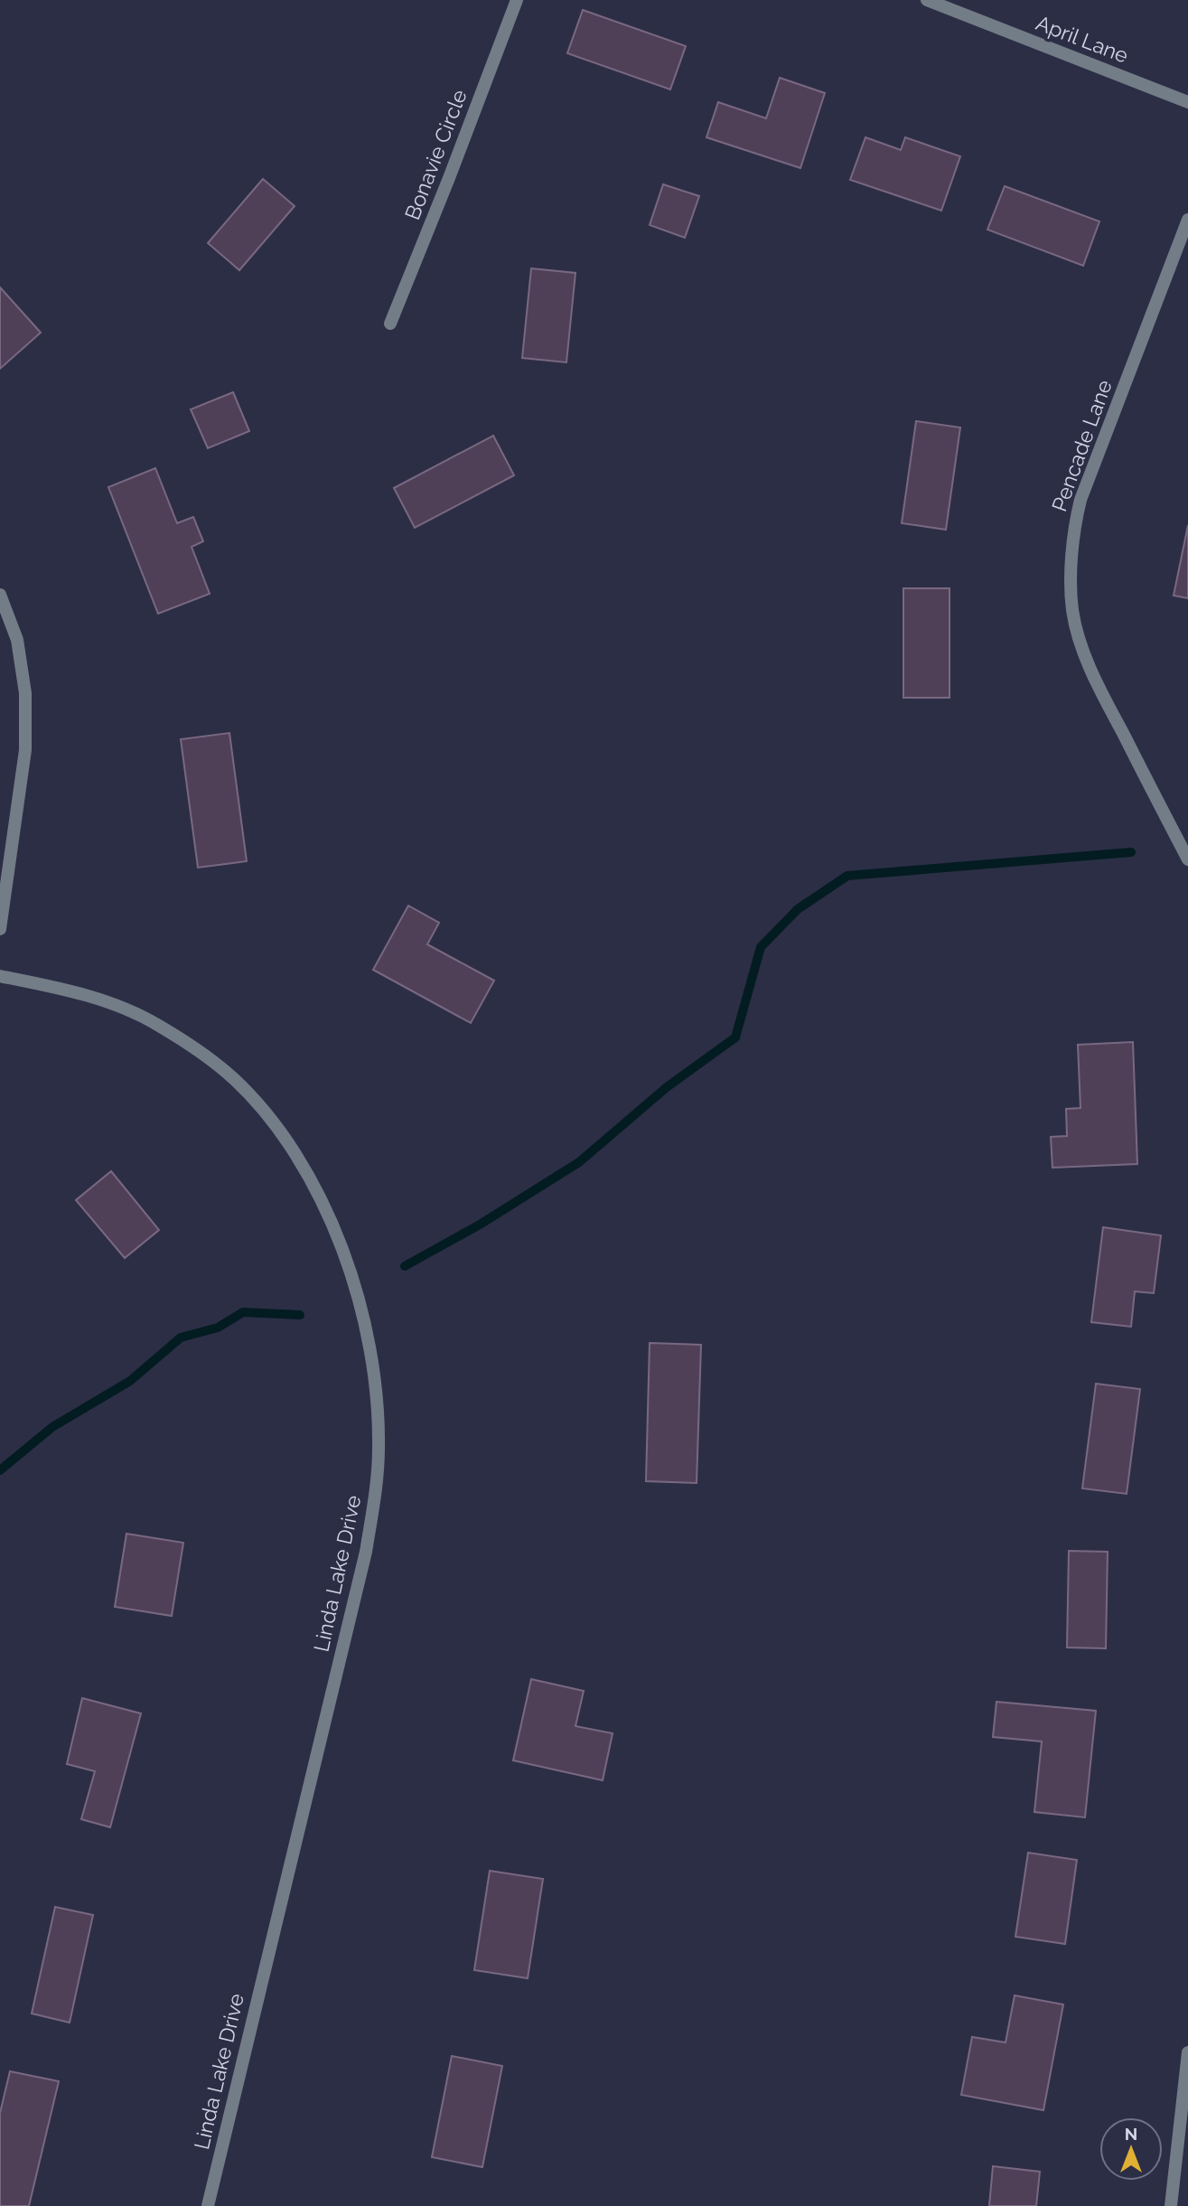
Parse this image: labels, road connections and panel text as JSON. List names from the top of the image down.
{
  "streets": {
    "street": [
      "April Lane",
      "Bonavie Circle",
      "Pencade Lane",
      "Linda Lake Drive"
    ]
  },
  "north": "top"
}
